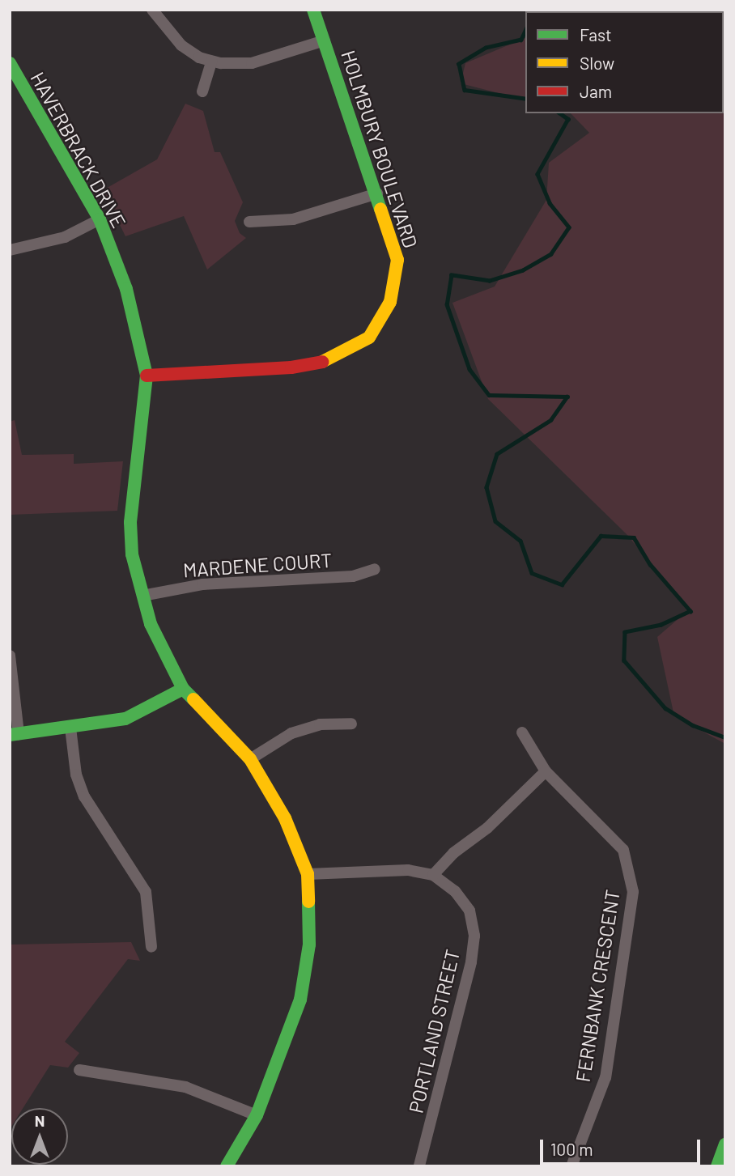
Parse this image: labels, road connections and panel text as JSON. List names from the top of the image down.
{
  "streets": {
    "main road": ["HOLMBURY BOULEVARD", "HAVERBRACK DRIVE"],
    "street": ["MARDENE COURT", "FERNBANK CRESCENT", "PORTLAND STREET"]
  },
  "crossings": [
    ["HOLMBURY BOULEVARD", "HAVERBRACK DRIVE"],
    ["HAVERBRACK DRIVE", "MARDENE COURT"],
    ["HAVERBRACK DRIVE", "PORTLAND STREET"]
  ],
  "legend": ["Fast", "Slow", "Jam"],
  "scale_bar": "100 m",
  "north": "top"
}
